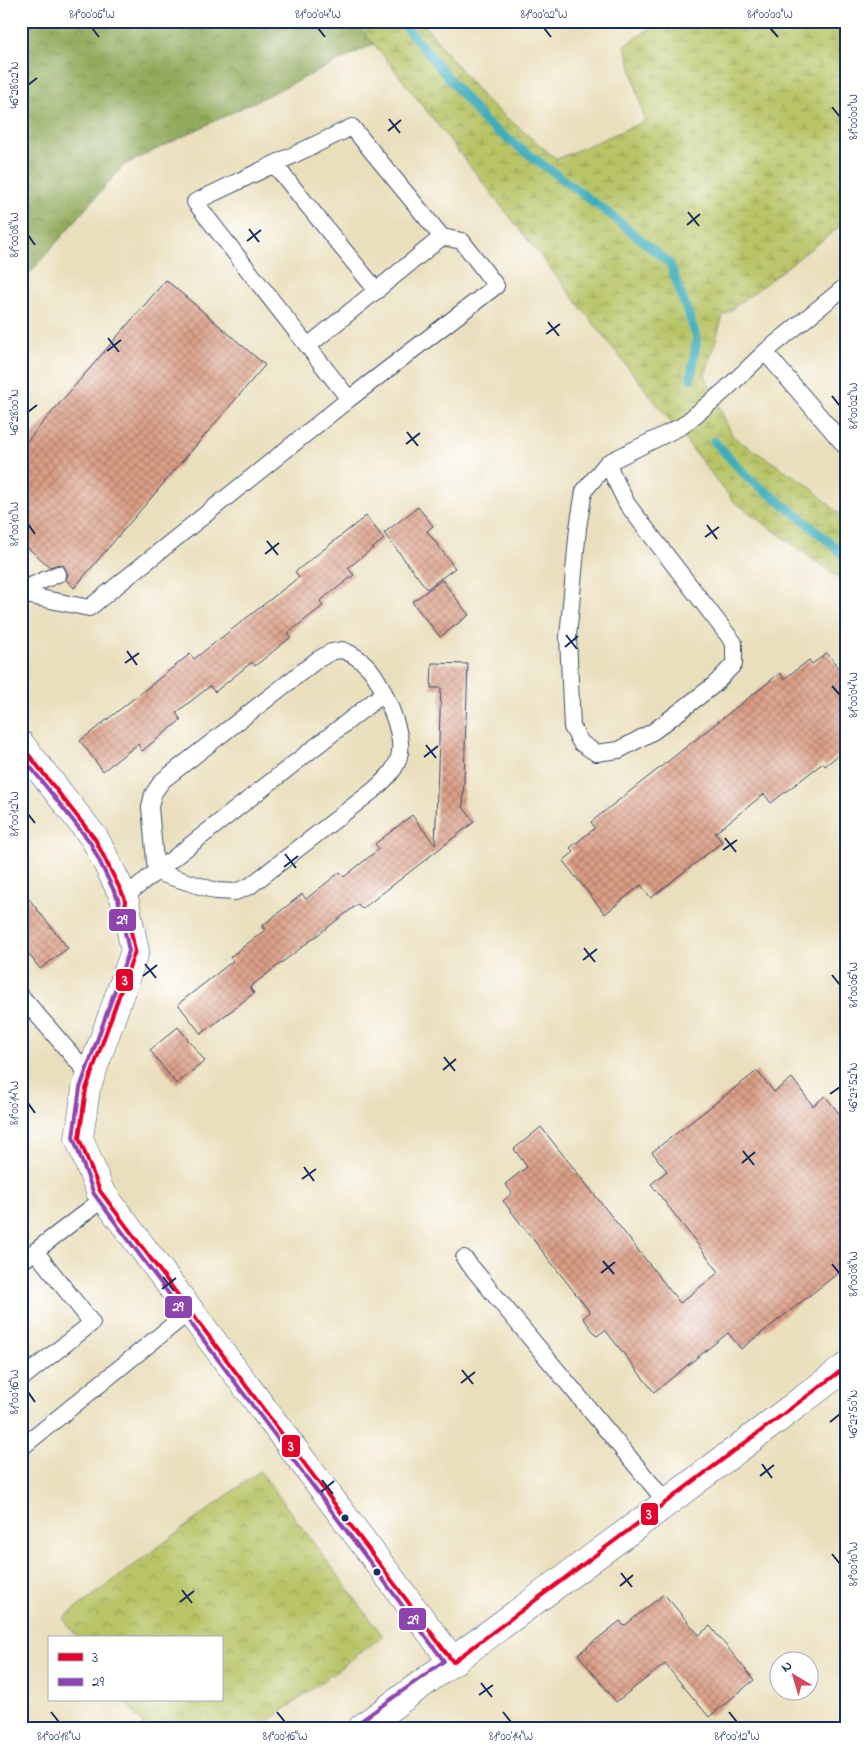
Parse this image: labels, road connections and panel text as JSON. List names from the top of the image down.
{
  "lines": ["transit line 3", "transit line 29"],
  "legend": ["3", "29"],
  "north": "top left",
  "coordinates": [
    "81°00'06\"W",
    "81°00'04\"W",
    "81°00'02\"W",
    "81°00'00\"W",
    "46°28'02\"N",
    "81°00'08\"W",
    "46°28'00\"N",
    "81°00'10\"W",
    "81°00'12\"W",
    "46°27'52\"N",
    "81°00'14\"W",
    "81°00'16\"W",
    "46°27'50\"N",
    "81°00'18\"W"
  ]
}
